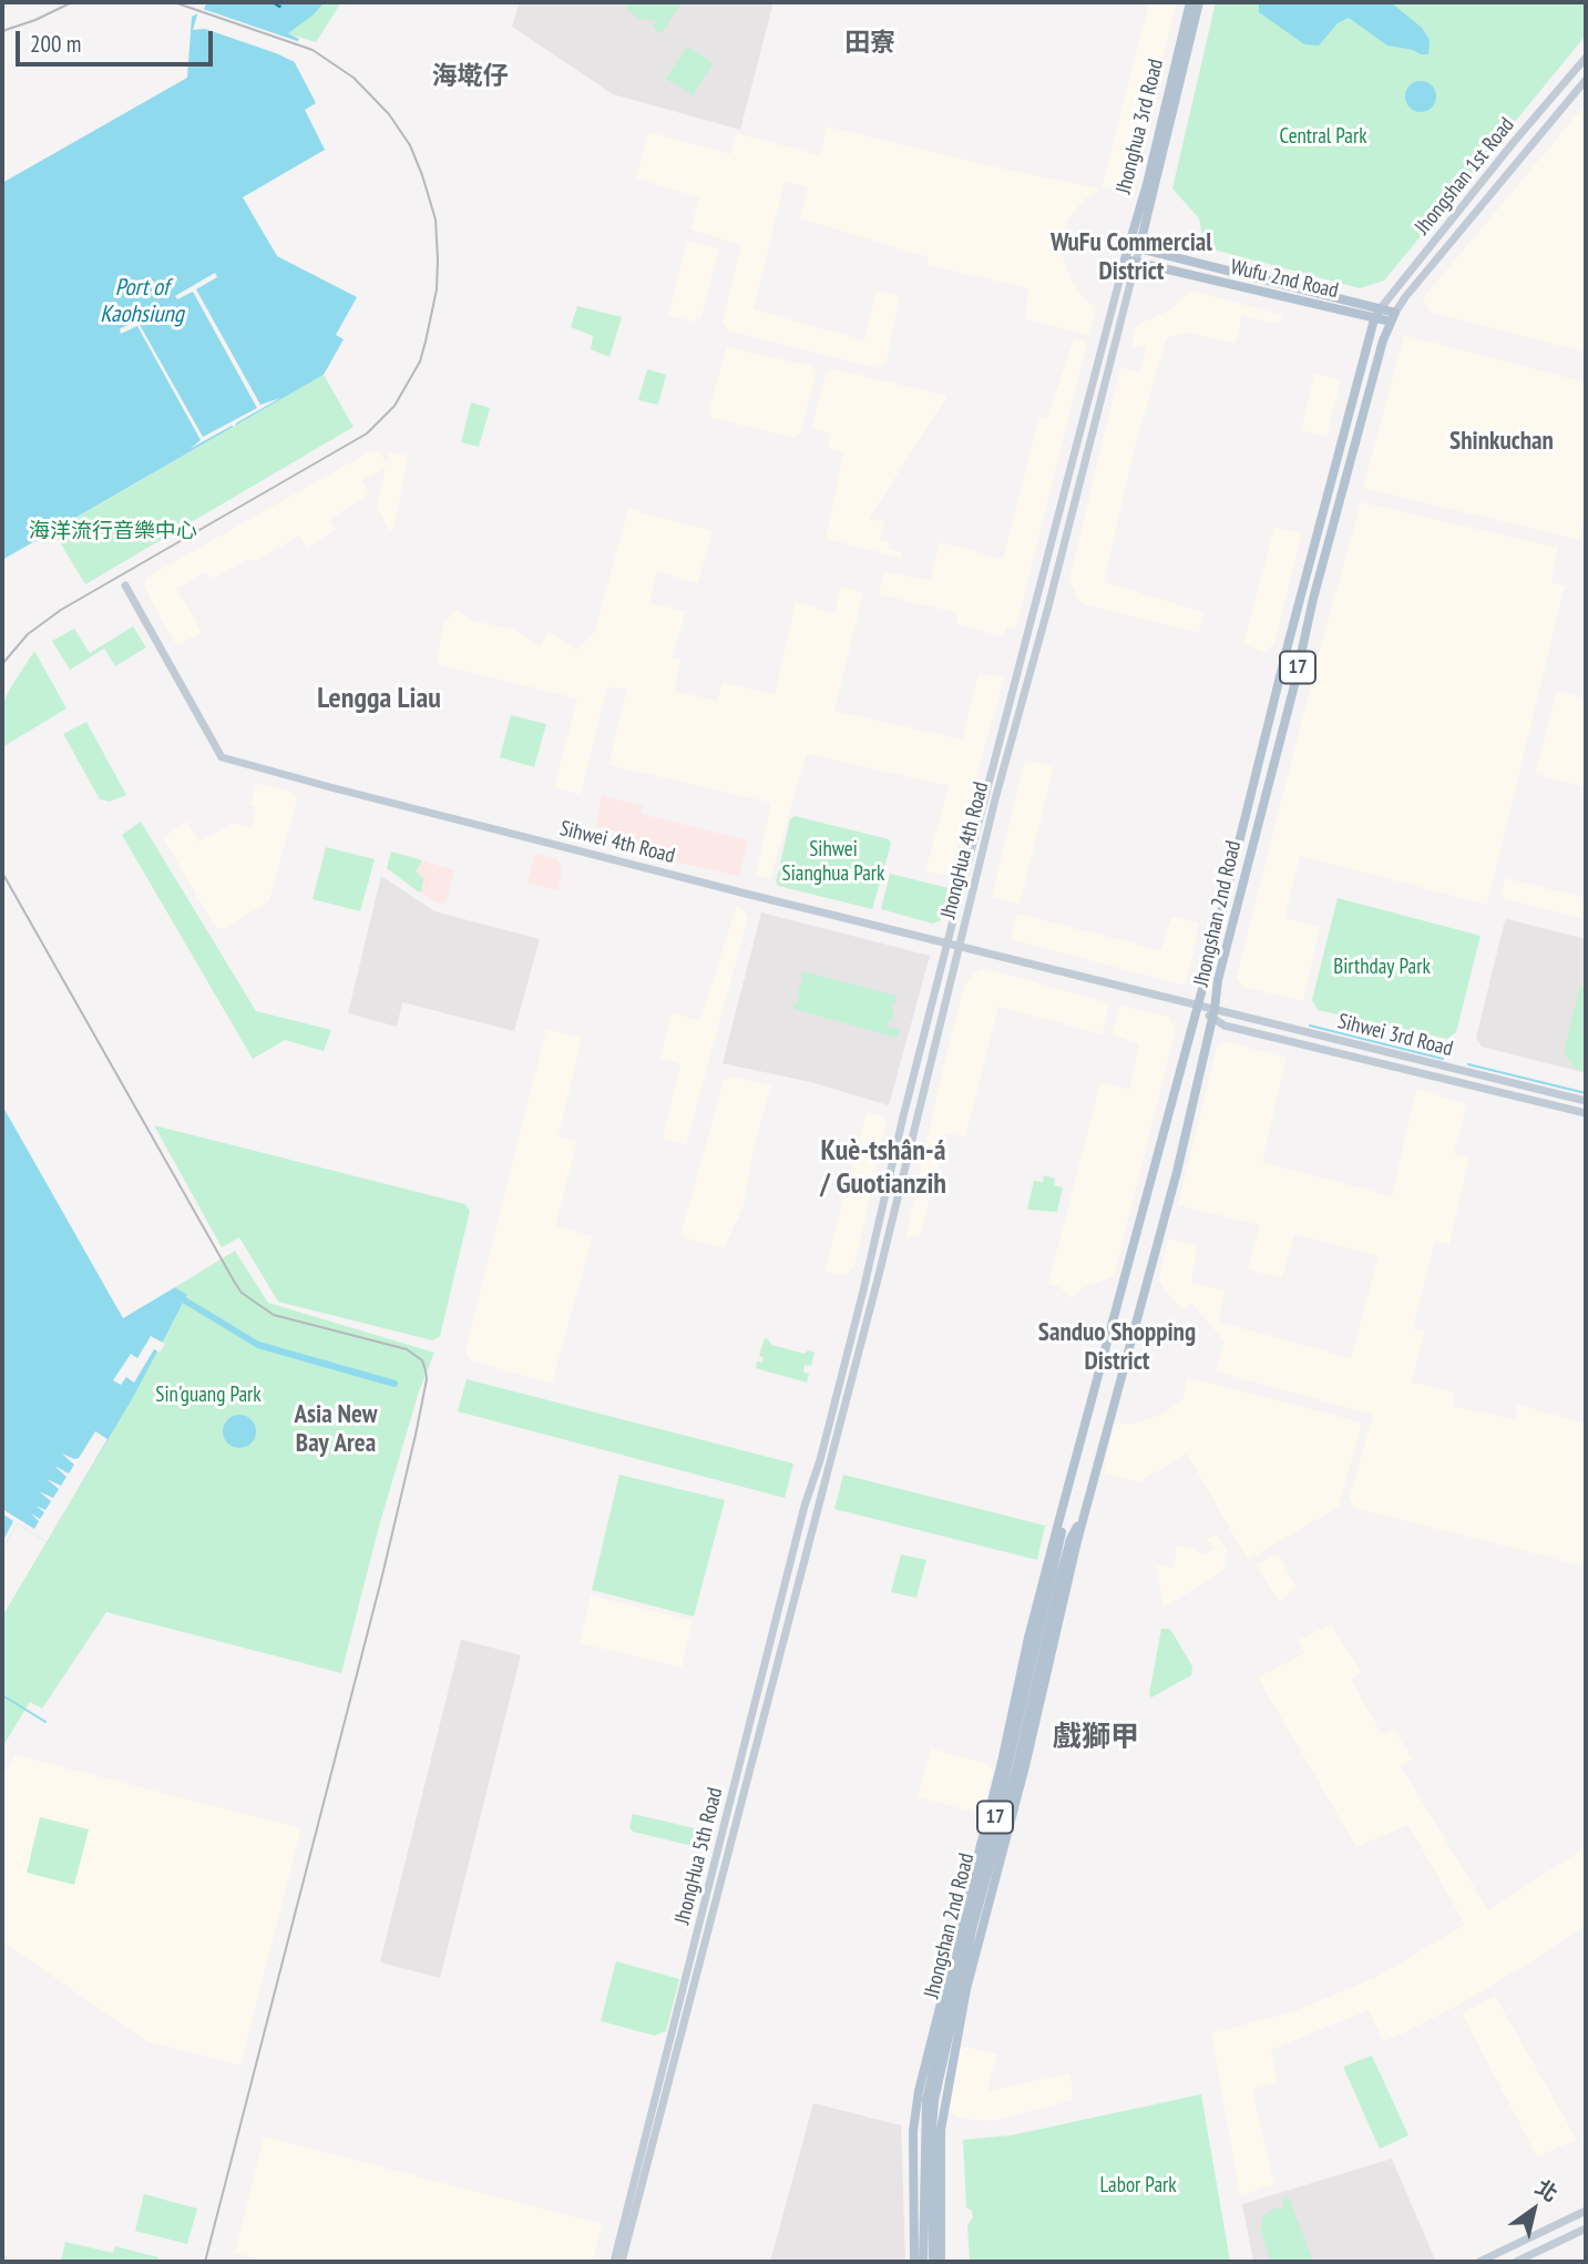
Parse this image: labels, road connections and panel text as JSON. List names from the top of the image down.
{
  "streets": {
    "main road": [
      "Jhonghua 3rd Road",
      "Jhongshan 1st Road",
      "Wufu 2nd Road",
      "17",
      "Sihwei 4th Road",
      "JhongHua 4th Road",
      "Jhongshan 2nd Road",
      "Sihwei 3rd Road",
      "JhongHua 5th Road"
    ]
  },
  "crossings": [
    ["Jhonghua 3rd Road", "Wufu 2nd Road"],
    ["Jhonghua 3rd Road", "JhongHua 4th Road"],
    ["Jhongshan 1st Road", "Wufu 2nd Road"],
    ["Jhongshan 1st Road", "Jhongshan 2nd Road"],
    ["Wufu 2nd Road", "JhongHua 4th Road"],
    ["Wufu 2nd Road", "Jhongshan 2nd Road"],
    ["17", "Jhongshan 2nd Road"],
    ["Sihwei 4th Road", "JhongHua 4th Road"],
    ["Sihwei 4th Road", "Jhongshan 2nd Road"],
    ["JhongHua 4th Road", "JhongHua 5th Road"],
    ["Jhongshan 2nd Road", "Sihwei 3rd Road"]
  ],
  "districts": [
    "田寮",
    "海墘仔",
    "WuFu Commercial District",
    "Shinkuchan",
    "Lengga Liau",
    "Kuè-tshân-á / Guotianzih",
    "Sanduo Shopping District",
    "Asia New Bay Area",
    "戲獅甲"
  ],
  "water": ["Port of Kaohsiung"],
  "parks": [
    "Central Park",
    "海洋流行音樂中心",
    "Sihwei Sianghua Park",
    "Birthday Park",
    "Sin'guang Park",
    "Labor Park"
  ],
  "scale_bar": "200 m",
  "north": "top right"
}
